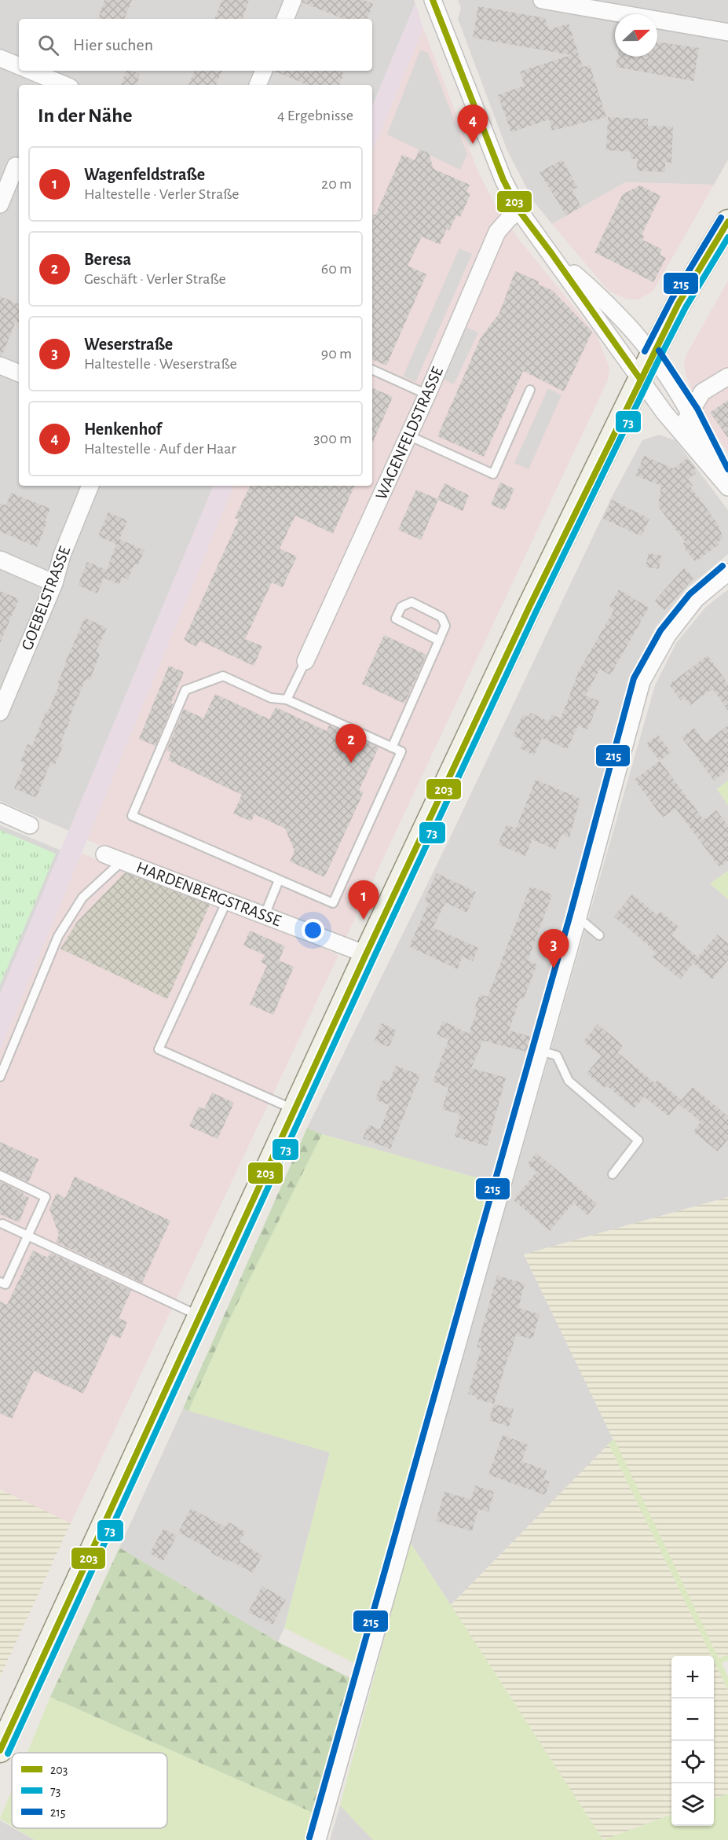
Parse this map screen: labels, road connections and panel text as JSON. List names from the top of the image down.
{
  "streets": {
    "street": ["WAGENFELDSTRASSE", "GOEBELSTRASSE", "HARDENBERGSTRASSE"]
  },
  "lines": ["transit line 203", "transit line 215", "transit line 73"],
  "legend": ["203", "73", "215"],
  "north": "right",
  "page": {
    "search": "Hier suchen",
    "heading": ["In der Nähe", "4 Ergebnisse"],
    "pins": [
      "4",
      "2",
      "1",
      "3"
    ],
    "list": [
      {
        "mark": "1",
        "name": "Wagenfeldstraße",
        "note": "Haltestelle · Verler Straße",
        "value": "20 m"
      },
      {
        "mark": "2",
        "name": "Beresa",
        "note": "Geschäft · Verler Straße",
        "value": "60 m"
      },
      {
        "mark": "3",
        "name": "Weserstraße",
        "note": "Haltestelle · Weserstraße",
        "value": "90 m"
      },
      {
        "mark": "4",
        "name": "Henkenhof",
        "note": "Haltestelle · Auf der Haar",
        "value": "300 m"
      }
    ],
    "map_buttons": ["+", "−"]
  }
}
